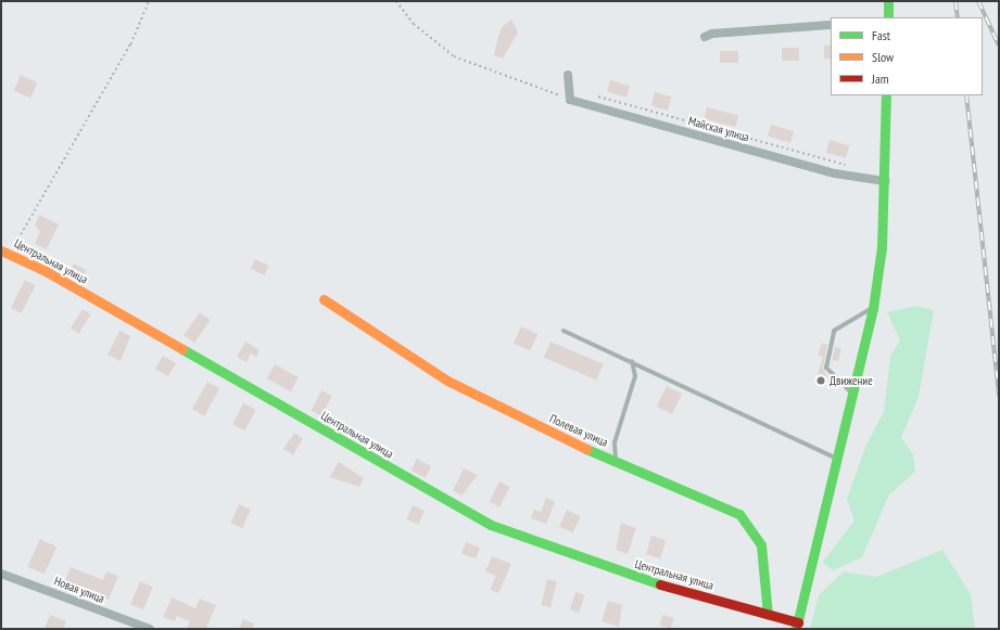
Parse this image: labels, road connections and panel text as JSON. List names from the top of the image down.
{
  "streets": {
    "street": [
      "Майская улица",
      "Центральная улица",
      "Полевая улица",
      "Новая улица"
    ]
  },
  "crossings": [
    ["Центральная улица", "Полевая улица"]
  ],
  "places": ["Движение"],
  "legend": ["Fast", "Slow", "Jam"]
}
